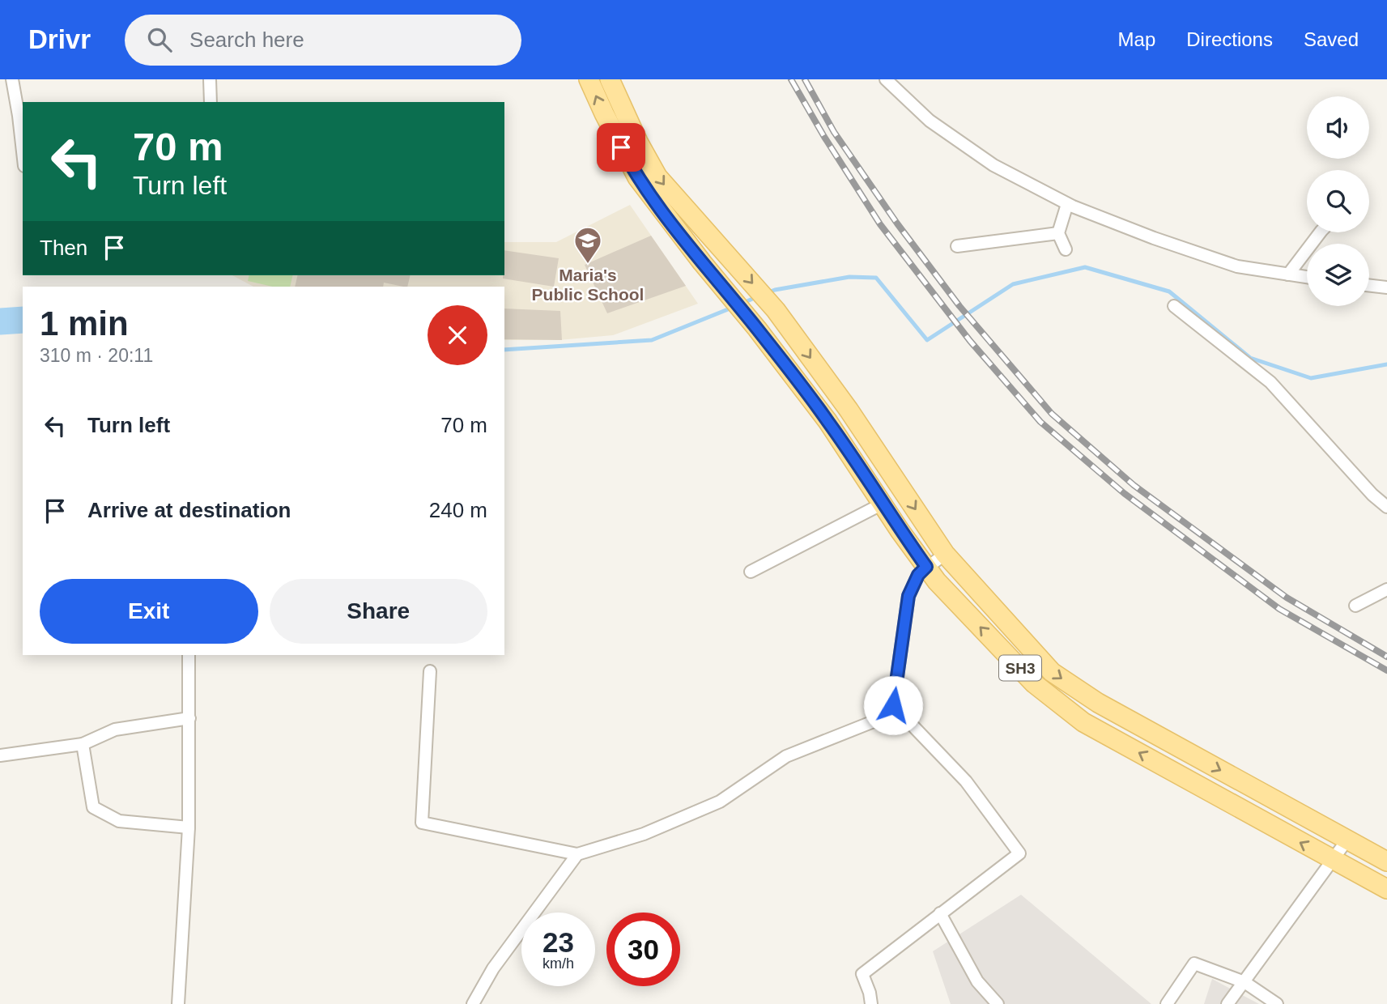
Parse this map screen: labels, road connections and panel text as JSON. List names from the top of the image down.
{
  "streets": {
    "main road": ["SH3"]
  },
  "places": {
    "school or university": ["Maria's Public School"]
  },
  "page": {
    "header": "Drivr",
    "search": "Search here",
    "nav": ["Map", "Directions", "Saved"],
    "turn": ["70 m", "Turn left"],
    "then": "Then",
    "heading": ["1 min", "310 m · 20:11"],
    "list": [
      {
        "name": "Turn left",
        "value": "70 m"
      },
      {
        "name": "Arrive at destination",
        "value": "240 m"
      }
    ],
    "buttons": ["Exit", "Share"],
    "speed": "23 km/h",
    "limit": "30"
  }
}
